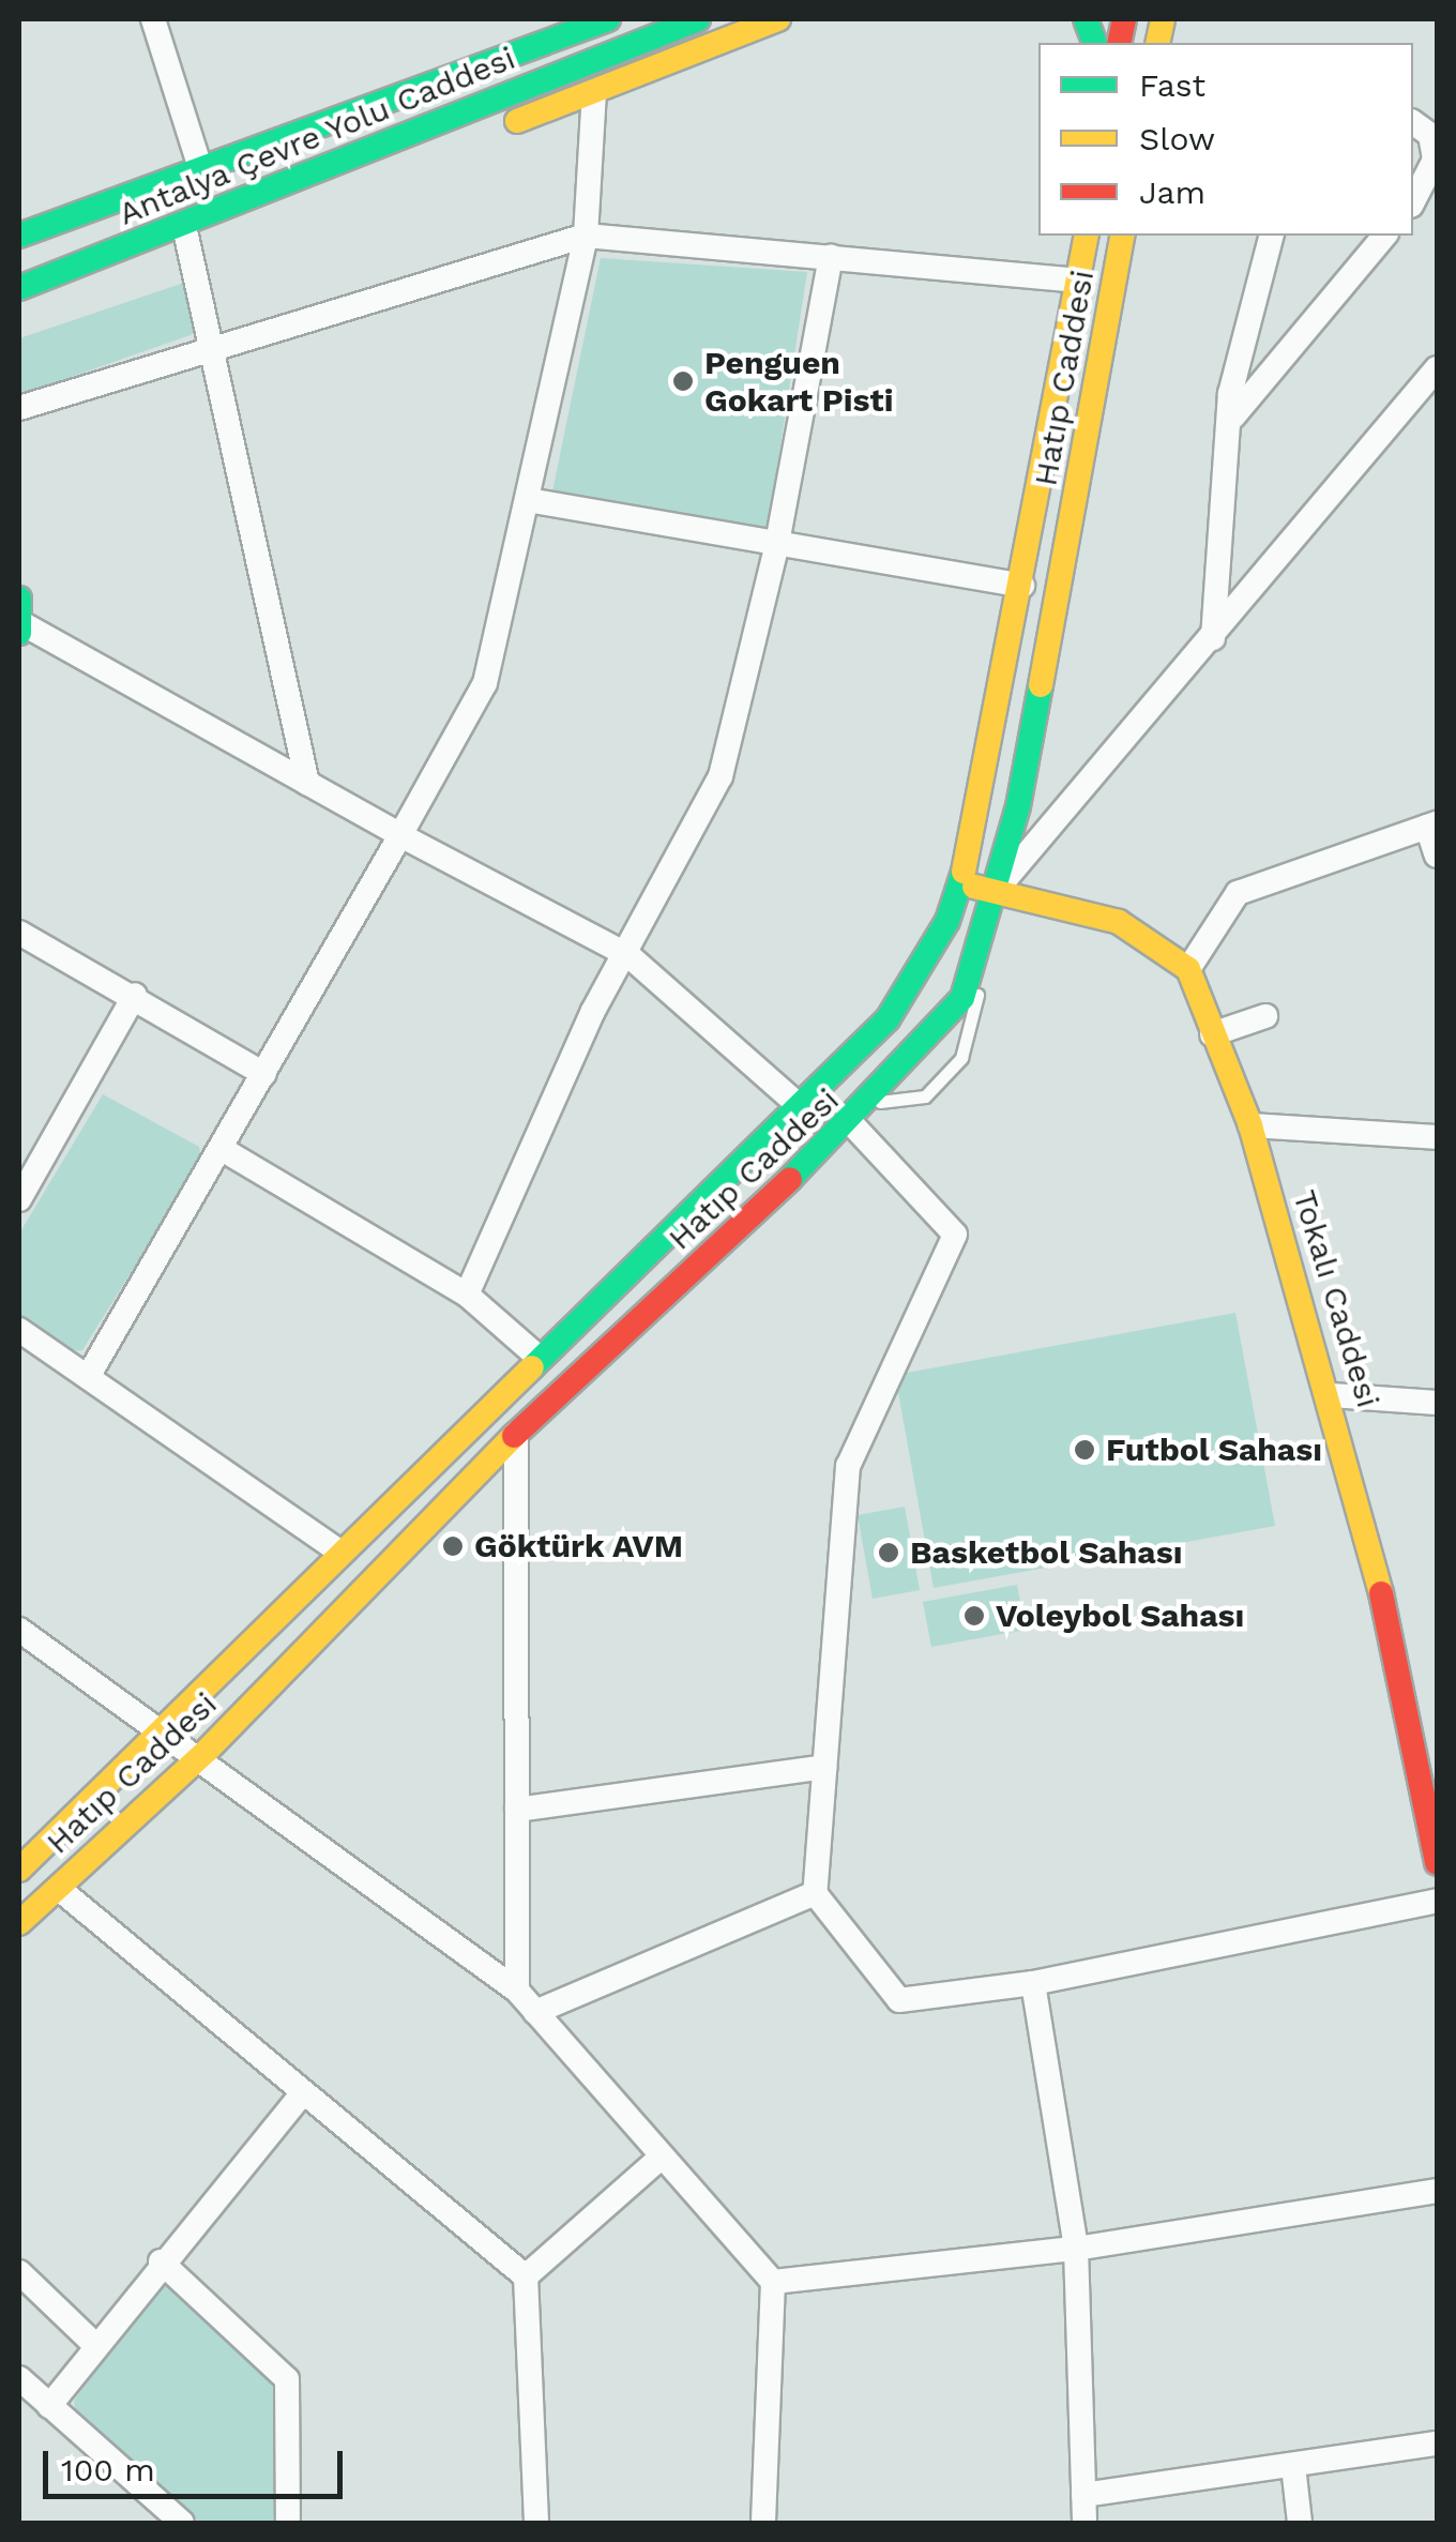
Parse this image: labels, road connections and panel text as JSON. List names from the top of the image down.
{
  "streets": {
    "main road": ["Antalya Çevre Yolu Caddesi", "Hatıp Caddesi", "Tokalı Caddesi"]
  },
  "places": [
    "Penguen Gokart Pisti",
    "Futbol Sahası",
    "Göktürk AVM",
    "Basketbol Sahası",
    "Voleybol Sahası"
  ],
  "legend": ["Fast", "Slow", "Jam"],
  "scale_bar": "100 m"
}
